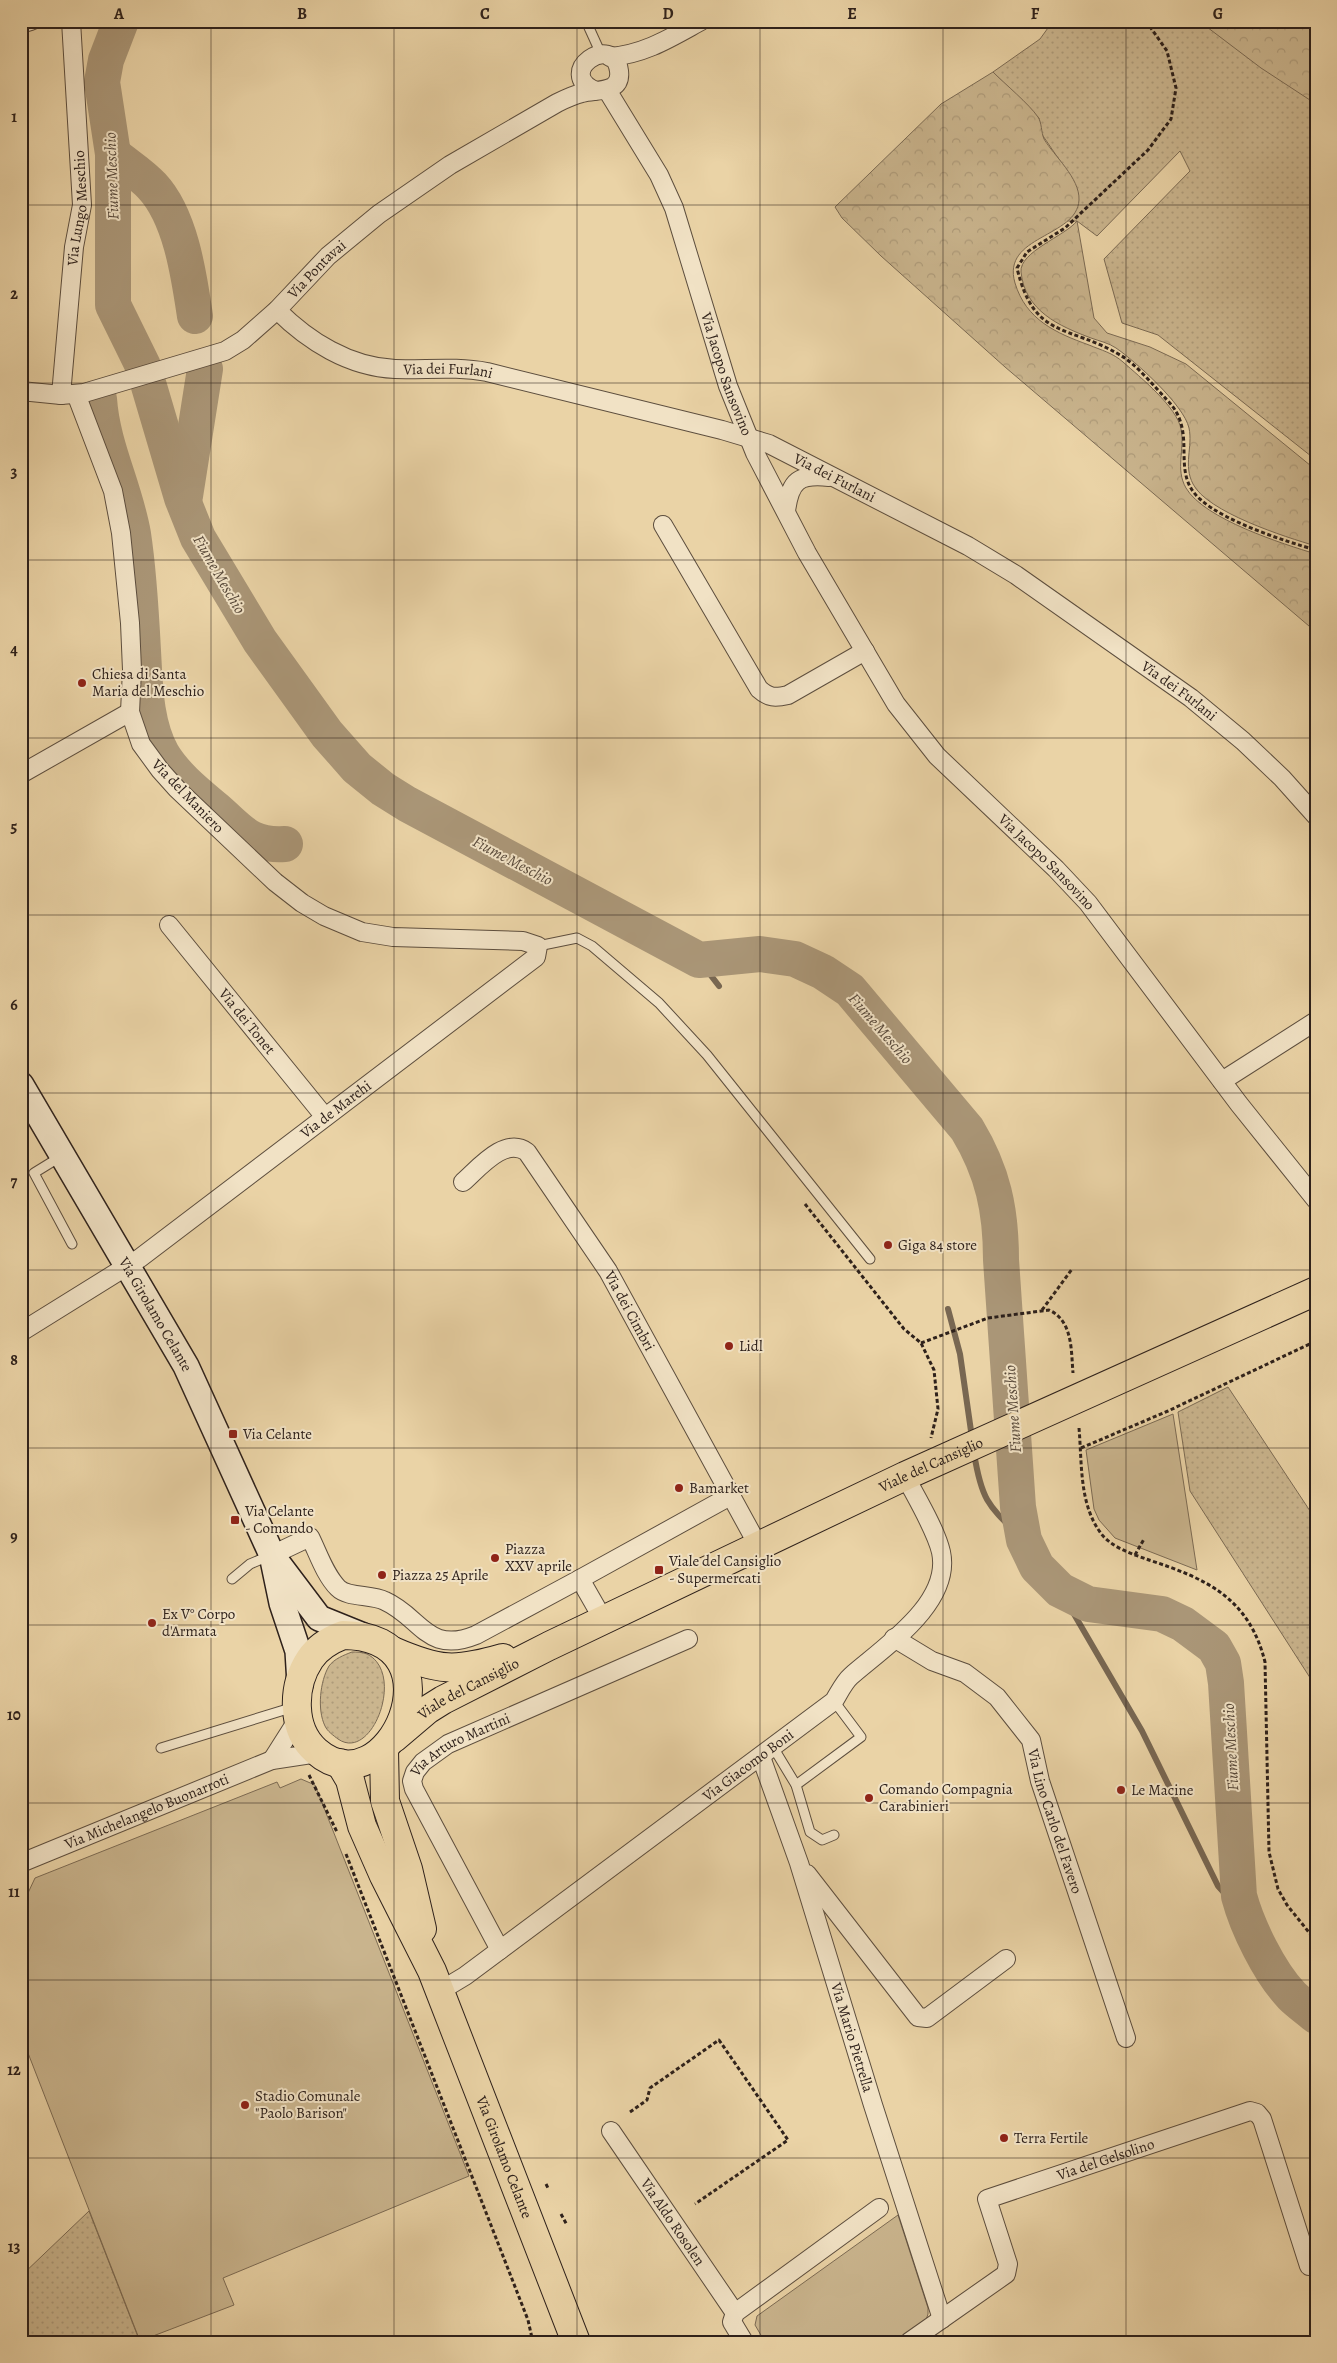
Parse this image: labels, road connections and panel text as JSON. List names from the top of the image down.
{
  "streets": {
    "main road": ["Via Girolamo Celante", "Viale del Cansiglio"],
    "street": [
      "Via Lungo Meschio",
      "Via Pontavai",
      "Via dei Furlani",
      "Via Jacopo Sansovino",
      "Via del Maniero",
      "Via dei Tonet",
      "Via de Marchi",
      "Via dei Cimbri",
      "Via Arturo Martini",
      "Via Giacomo Boni",
      "Via Michelangelo Buonarroti",
      "Via Lino Carlo del Favero",
      "Via Mario Pietrella",
      "Via del Gelsolino",
      "Via Aldo Rosolen"
    ]
  },
  "crossings": [
    ["Via Lungo Meschio", "Via Pontavai"],
    ["Via Lungo Meschio", "Via del Maniero"],
    ["Via Pontavai", "Via dei Furlani"],
    ["Via Pontavai", "Via Jacopo Sansovino"],
    ["Via Pontavai", "Via del Maniero"],
    ["Via dei Furlani", "Via Jacopo Sansovino"],
    ["Via del Maniero", "Via de Marchi"],
    ["Via dei Tonet", "Via de Marchi"],
    ["Via de Marchi", "Via Girolamo Celante"],
    ["Via dei Cimbri", "Viale del Cansiglio"],
    ["Via Girolamo Celante", "Viale del Cansiglio"],
    ["Via Girolamo Celante", "Via Giacomo Boni"],
    ["Via Girolamo Celante", "Via Michelangelo Buonarroti"],
    ["Viale del Cansiglio", "Via Giacomo Boni"],
    ["Viale del Cansiglio", "Via Michelangelo Buonarroti"],
    ["Via Arturo Martini", "Via Giacomo Boni"],
    ["Via Giacomo Boni", "Via Lino Carlo del Favero"],
    ["Via Giacomo Boni", "Via Mario Pietrella"],
    ["Via Mario Pietrella", "Via del Gelsolino"]
  ],
  "water": ["Fiume Meschio"],
  "places": {
    "other": [
      "Chiesa di Santa Maria del Meschio",
      "Giga 84 store",
      "Lidl",
      "Bamarket",
      "Piazza XXV aprile",
      "Piazza 25 Aprile",
      "Ex V° Corpo d'Armata",
      "Le Macine",
      "Comando Compagnia Carabinieri",
      "Stadio Comunale \"Paolo Barison\"",
      "Terra Fertile"
    ],
    "transit": ["Via Celante", "Via Celante - Comando", "Viale del Cansiglio - Supermercati"]
  },
  "grid": {
    "columns": [
      "A",
      "B",
      "C",
      "D",
      "E",
      "F",
      "G"
    ],
    "rows": [
      "1",
      "2",
      "3",
      "4",
      "5",
      "6",
      "7",
      "8",
      "9",
      "10",
      "11",
      "12",
      "13"
    ]
  }
}
